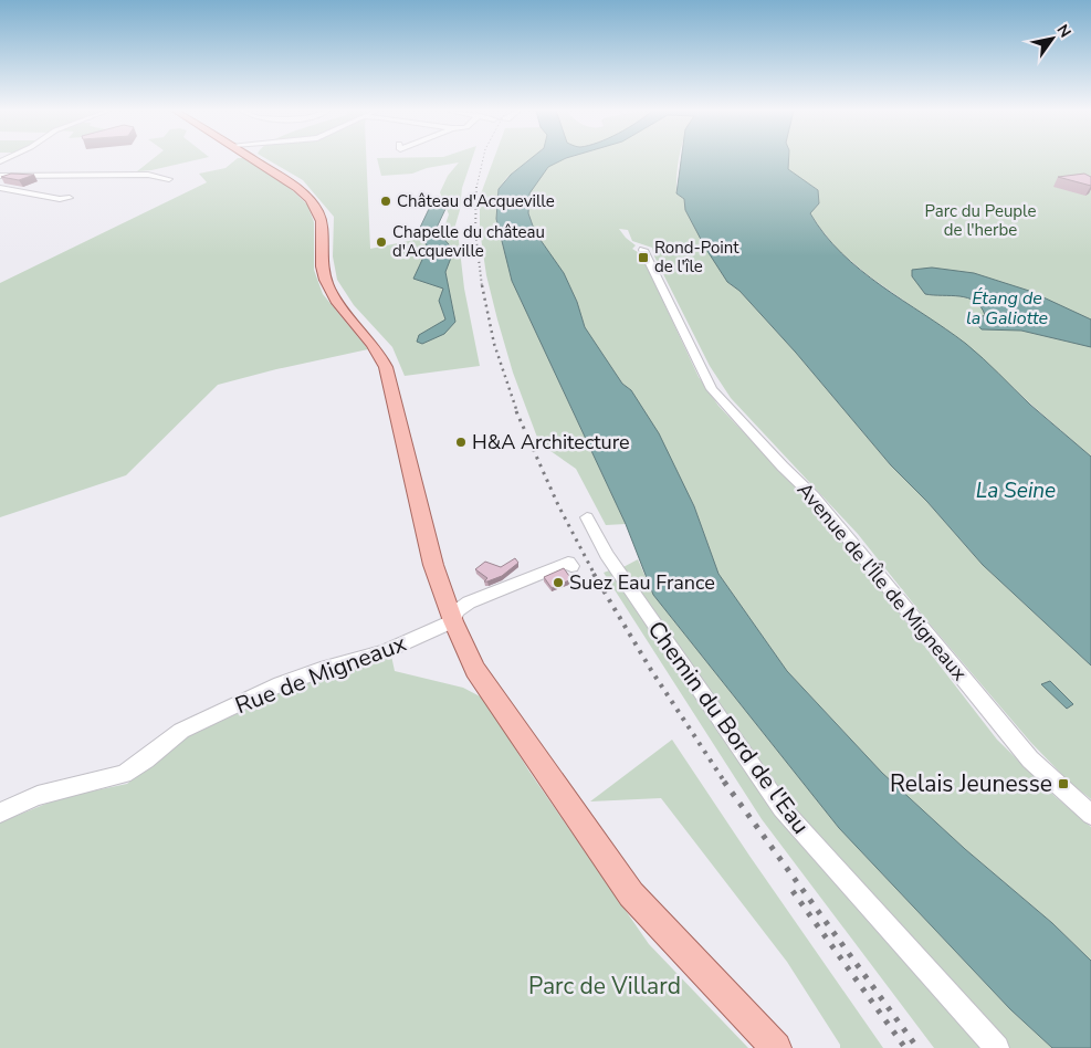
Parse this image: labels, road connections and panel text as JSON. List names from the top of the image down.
{
  "streets": {
    "street": ["Avenue de l'Île de Migneaux", "Rue de Migneaux", "Chemin du Bord de l'Eau"]
  },
  "water": ["Étang de la Galiotte", "La Seine"],
  "parks": ["Parc du Peuple de l'herbe", "Parc de Villard"],
  "places": {
    "other": [
      "Château d'Acqueville",
      "Chapelle du château d'Acqueville",
      "H&A Architecture",
      "Suez Eau France"
    ],
    "transit": ["Rond-Point de l'île", "Relais Jeunesse"]
  },
  "north": "top right"
}
